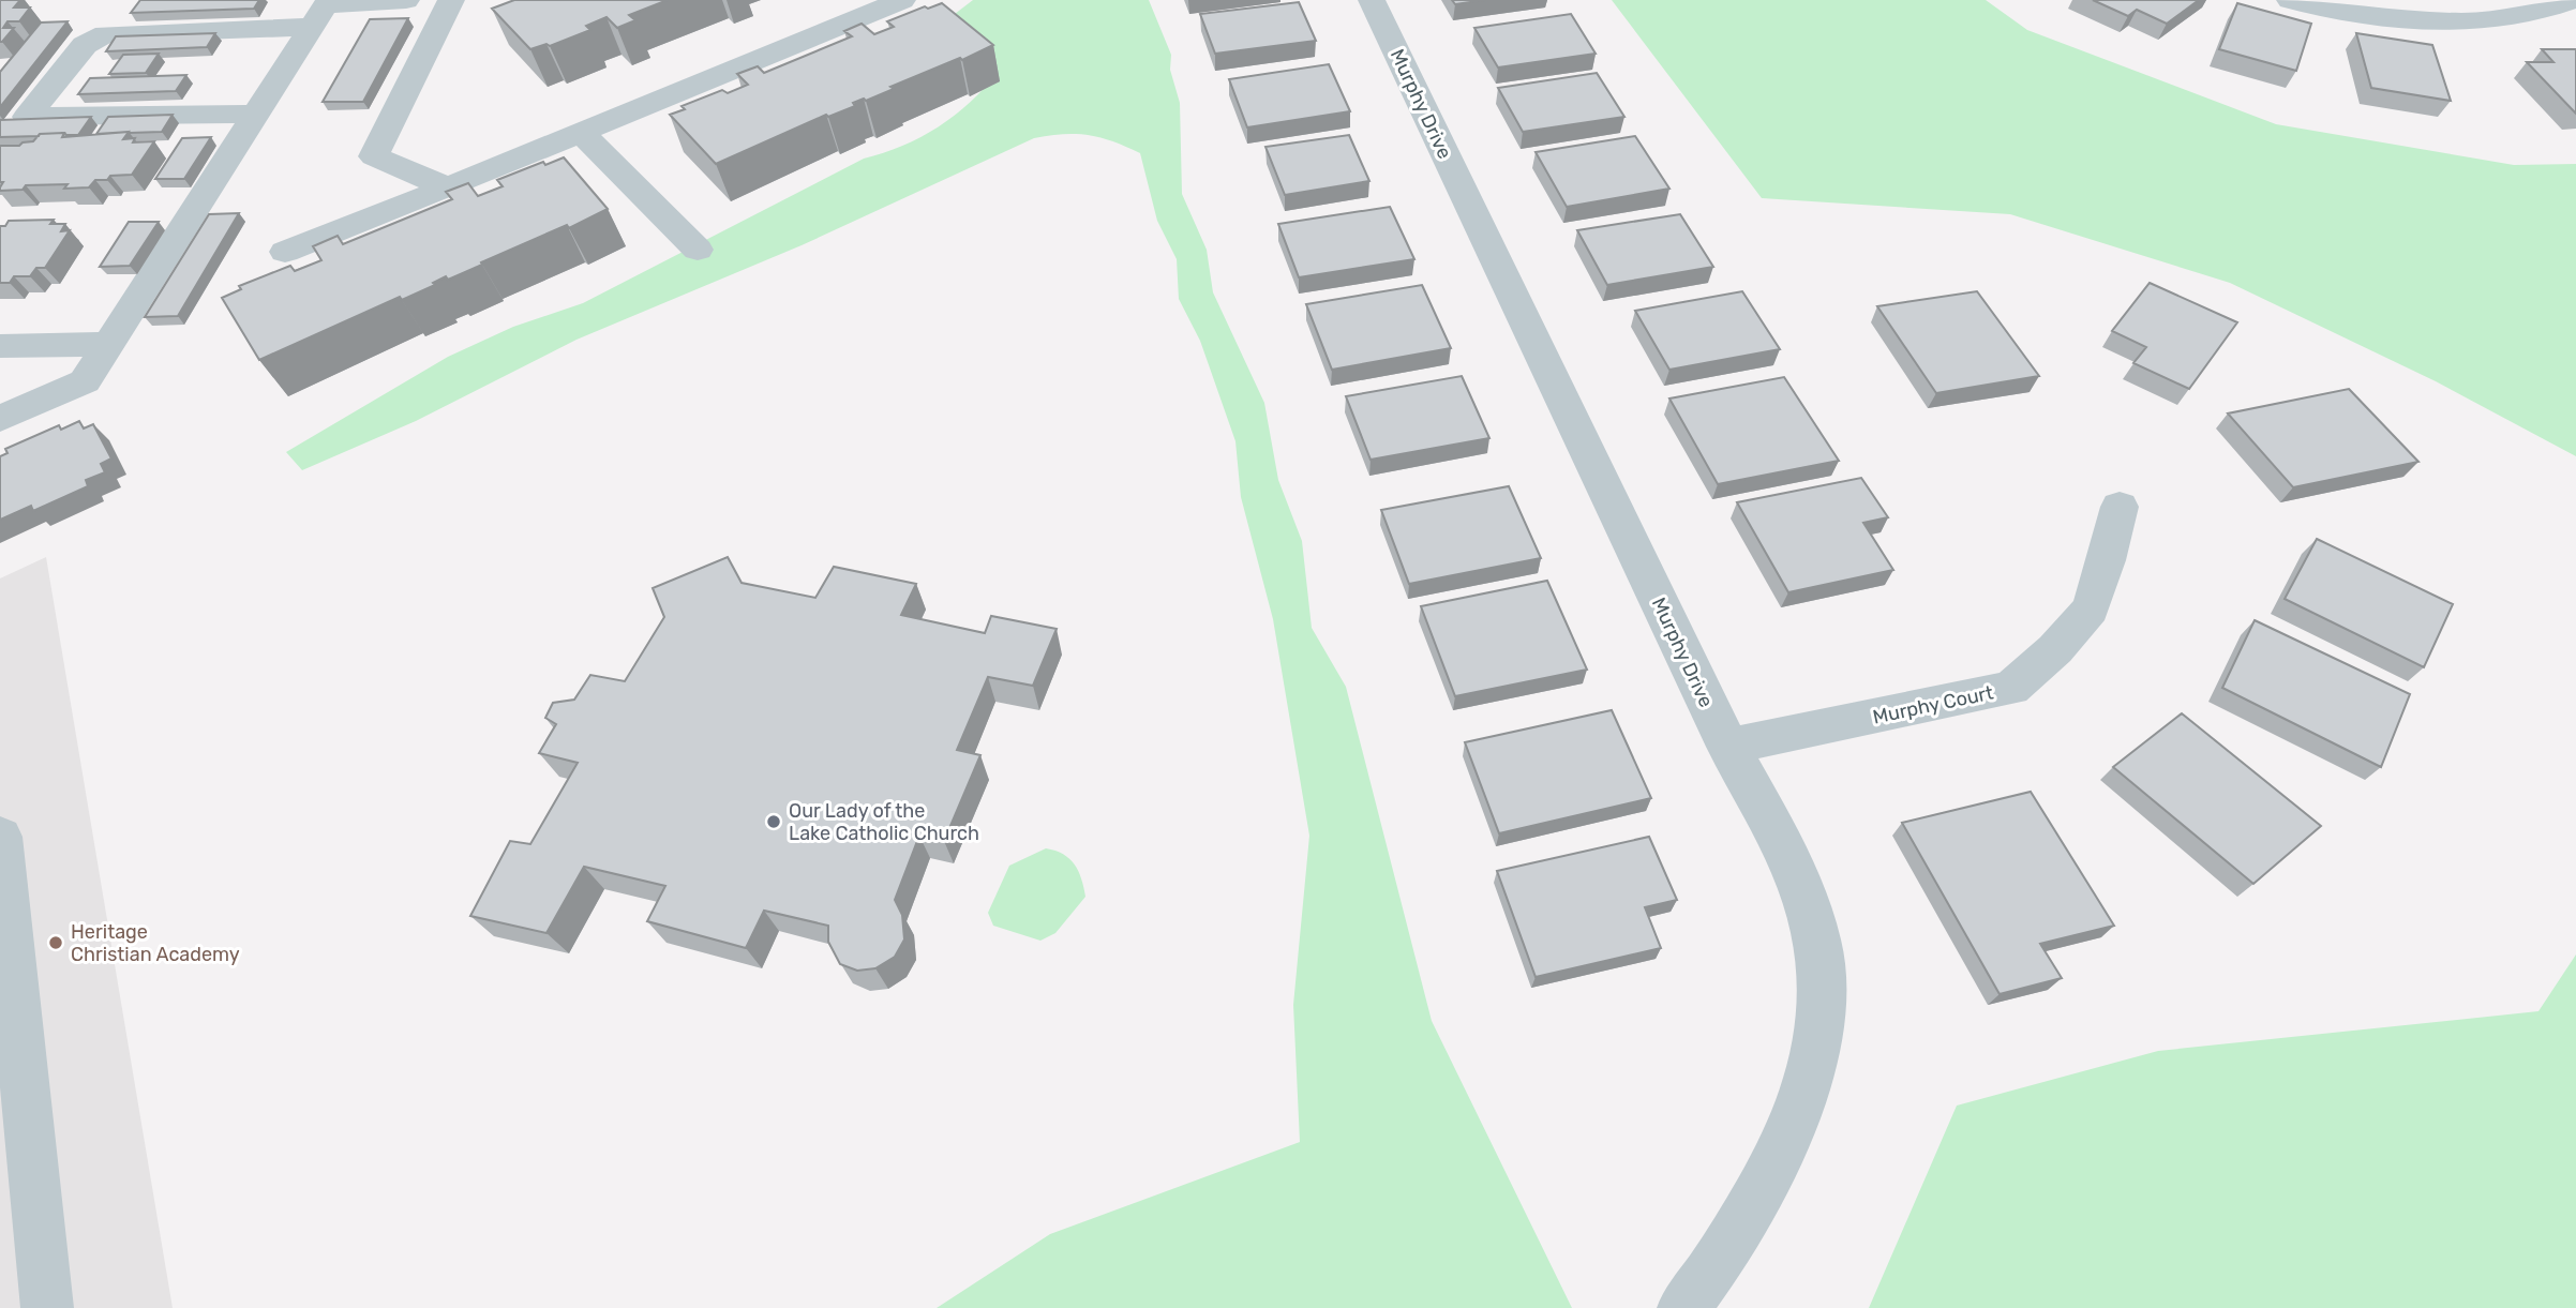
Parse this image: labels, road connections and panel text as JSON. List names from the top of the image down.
{
  "streets": {
    "street": ["Murphy Drive", "Murphy Court"]
  },
  "crossings": [
    ["Murphy Drive", "Murphy Court"]
  ],
  "places": ["Our Lady of the Lake Catholic Church", "Heritage Christian Academy"]
}
